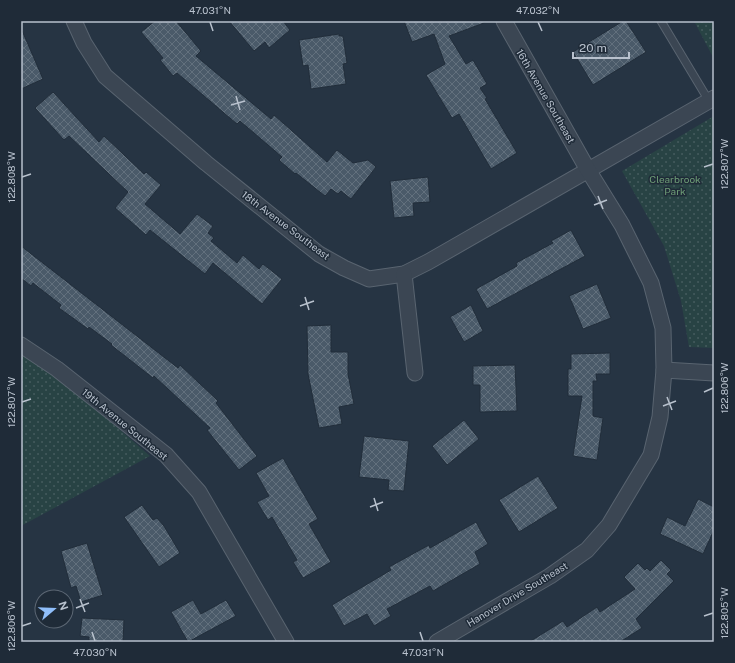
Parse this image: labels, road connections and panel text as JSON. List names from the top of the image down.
{
  "streets": {
    "street": [
      "16th Avenue Southeast",
      "18th Avenue Southeast",
      "19th Avenue Southeast",
      "Hanover Drive Southeast"
    ]
  },
  "crossings": [
    ["16th Avenue Southeast", "18th Avenue Southeast"],
    ["16th Avenue Southeast", "Hanover Drive Southeast"],
    ["18th Avenue Southeast", "Hanover Drive Southeast"]
  ],
  "parks": ["Clearbrook Park"],
  "scale_bar": "20 m",
  "north": "right",
  "coordinates": [
    "47.031°N",
    "47.032°N",
    "122.807°W",
    "122.808°W",
    "122.806°W",
    "122.805°W",
    "47.030°N"
  ]
}
